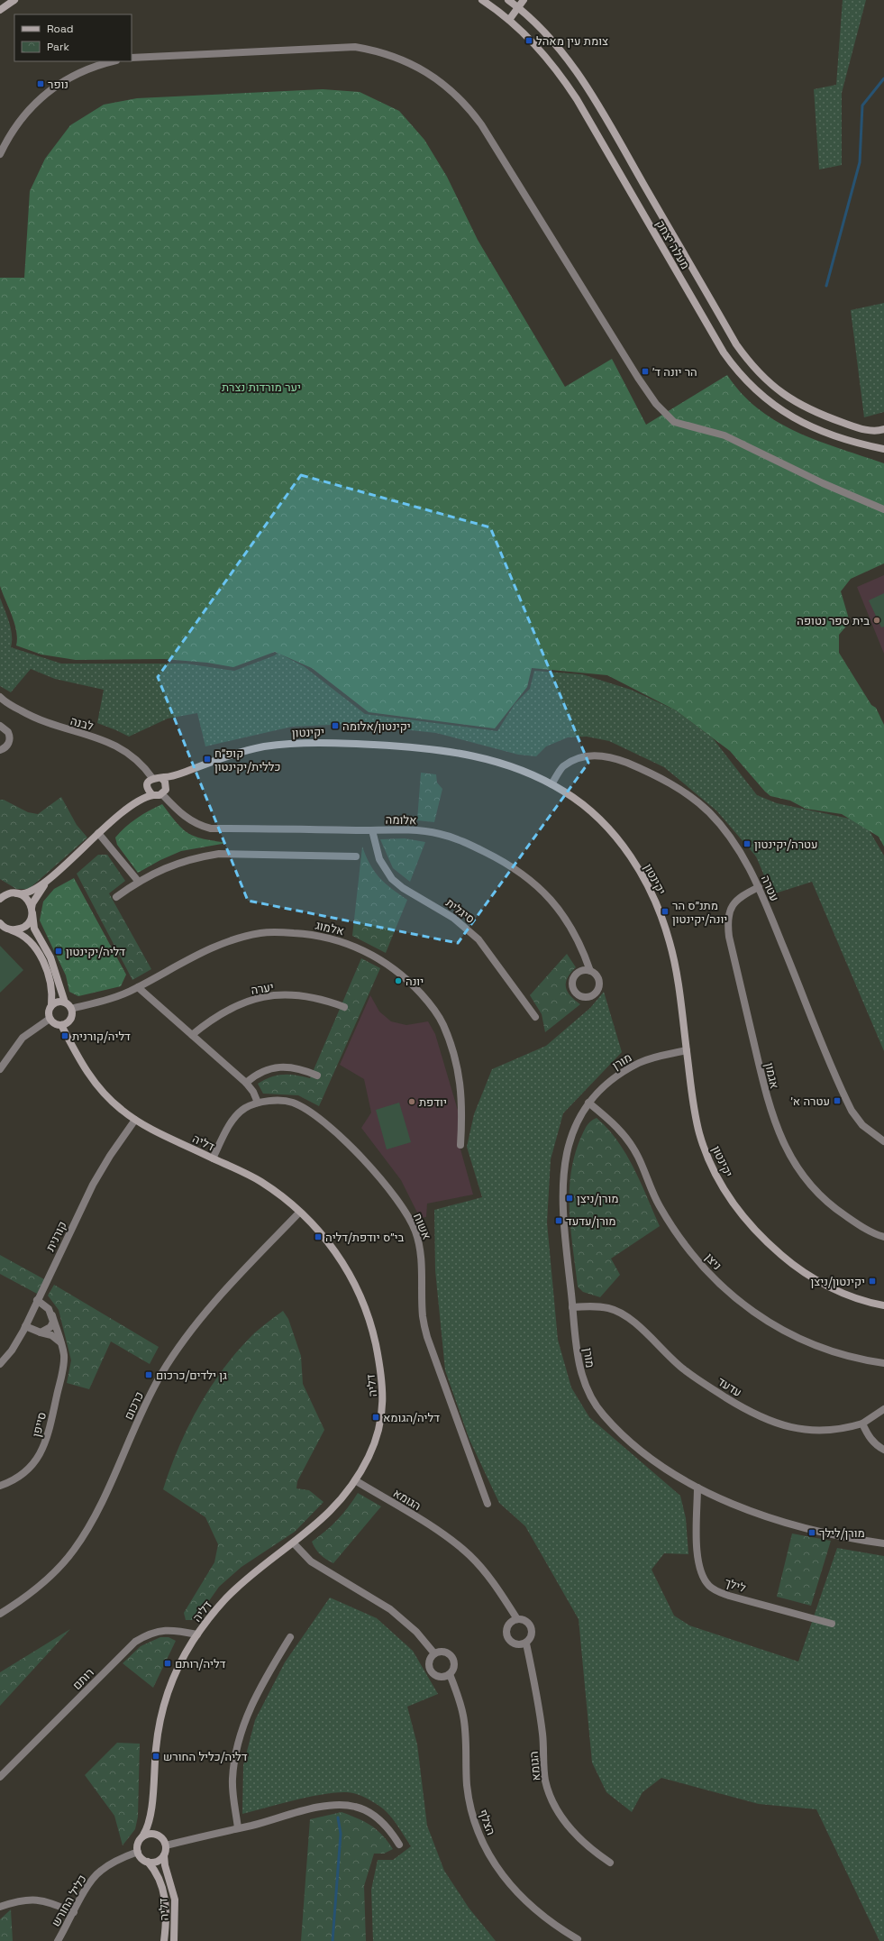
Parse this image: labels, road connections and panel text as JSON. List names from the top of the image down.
{
  "streets": {
    "street": [
      "מעלה יצחק",
      "לבנה",
      "יקינטון",
      "אלומה",
      "עטרה",
      "סיגלית",
      "אלמוג",
      "יערה",
      "מורן",
      "אגמון",
      "דליה",
      "אשוח",
      "קורנית",
      "ניצן",
      "עדעד",
      "כרכום",
      "סייפן",
      "הגומא",
      "לילך",
      "רותם",
      "הצלף",
      "כליל החורש"
    ]
  },
  "crossings": [
    ["לבנה", "יקינטון"],
    ["לבנה", "אלומה"],
    ["יקינטון", "אלומה"],
    ["יקינטון", "עטרה"],
    ["יקינטון", "מורן"],
    ["אלומה", "סיגלית"],
    ["עטרה", "אגמון"],
    ["אלמוג", "דליה"],
    ["מורן", "ניצן"],
    ["מורן", "עדעד"],
    ["מורן", "לילך"],
    ["דליה", "אשוח"],
    ["דליה", "קורנית"],
    ["דליה", "כרכום"],
    ["דליה", "הגומא"],
    ["דליה", "רותם"],
    ["דליה", "כליל החורש"],
    ["קורנית", "סייפן"]
  ],
  "parks": ["יער מורדות נצרת"],
  "places": {
    "transit": [
      "צומת עין מאהל",
      "נופר",
      "הר יונה ד׳",
      "יקינטון/אלומה",
      "קופ״ח כללית/יקינטון",
      "עטרה/יקינטון",
      "מתנ״ס הר יונה/יקינטון",
      "דליה/יקינטון",
      "דליה/קורנית",
      "עטרה א׳",
      "מורן/ניצן",
      "מורן/עדעד",
      "בי״ס יודפת/דליה",
      "יקינטון/ניצן",
      "גן ילדים/כרכום",
      "דליה/הגומא",
      "מורן/לילך",
      "דליה/רותם",
      "דליה/כליל החורש"
    ],
    "other": ["בית ספר נטופה", "יונה", "יודפת"]
  },
  "legend": ["Road", "Park"]
}
